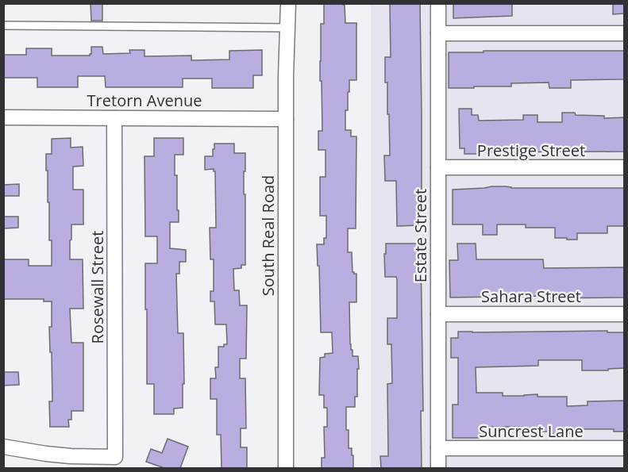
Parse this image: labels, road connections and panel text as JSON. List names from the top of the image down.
{
  "streets": {
    "street": [
      "Tretorn Avenue",
      "Prestige Street",
      "South Real Road",
      "Estate Street",
      "Rosewall Street",
      "Sahara Street",
      "Suncrest Lane"
    ]
  },
  "crossings": [
    ["Tretorn Avenue", "South Real Road"],
    ["Tretorn Avenue", "Rosewall Street"],
    ["Prestige Street", "Estate Street"],
    ["Estate Street", "Sahara Street"],
    ["Estate Street", "Suncrest Lane"]
  ]
}
